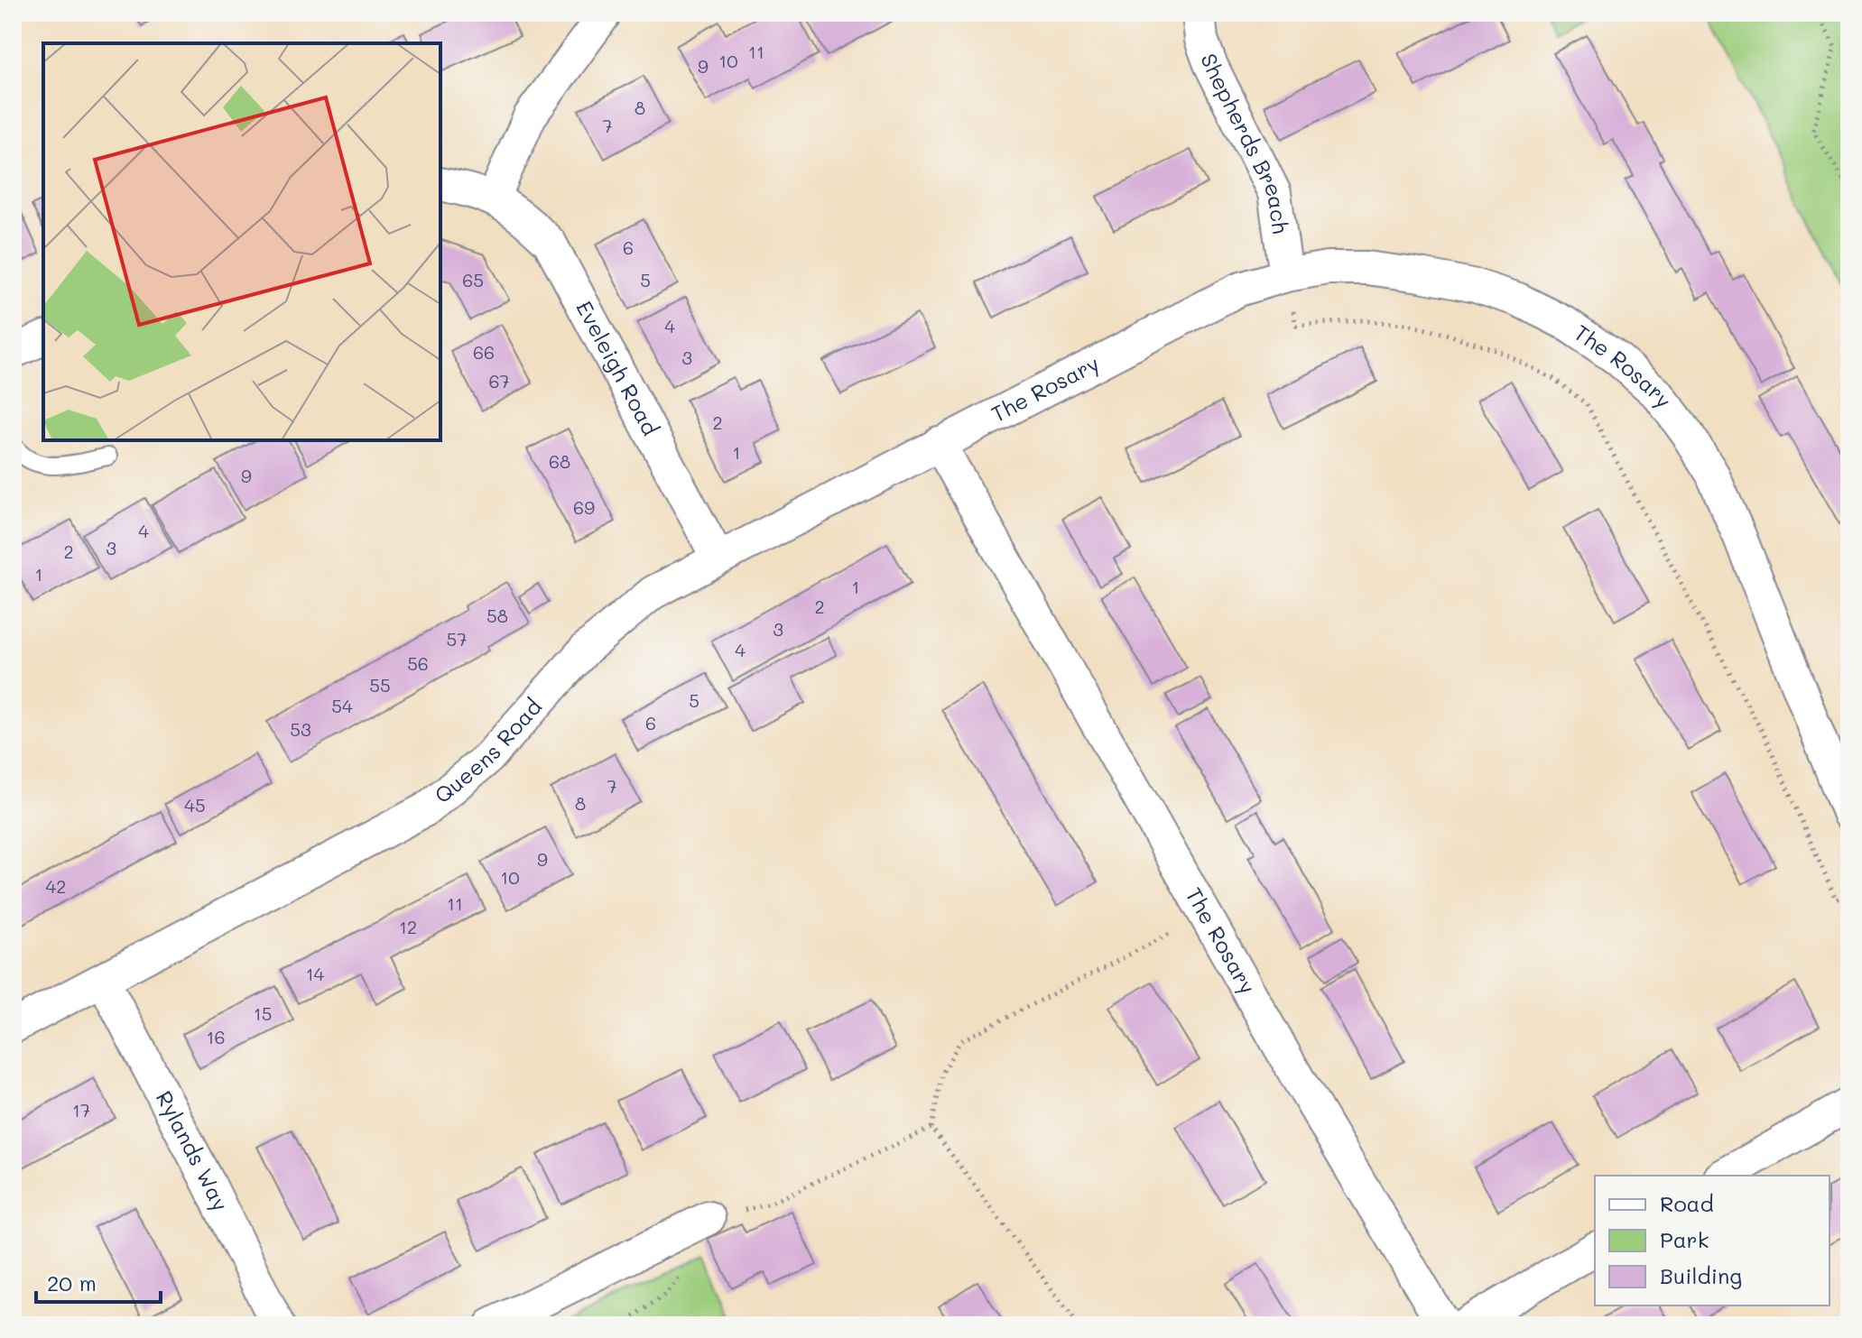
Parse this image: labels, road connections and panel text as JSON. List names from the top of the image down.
{
  "streets": {
    "street": [
      "Shepherds Breach",
      "Eveleigh Road",
      "The Rosary",
      "Queens Road",
      "Rylands Way"
    ]
  },
  "crossings": [
    ["Shepherds Breach", "The Rosary"],
    ["Eveleigh Road", "Queens Road"],
    ["The Rosary", "Queens Road"],
    ["Queens Road", "Rylands Way"]
  ],
  "house_numbers": [
    "11",
    "10",
    "9",
    "8",
    "7",
    "6",
    "65",
    "5",
    "4",
    "66",
    "3",
    "67",
    "2",
    "1",
    "68",
    "9",
    "69",
    "4",
    "3",
    "2",
    "1",
    "1",
    "2",
    "58",
    "3",
    "57",
    "4",
    "56",
    "55",
    "5",
    "54",
    "6",
    "53",
    "7",
    "8",
    "45",
    "9",
    "10",
    "42",
    "11",
    "12",
    "14",
    "15",
    "16",
    "17"
  ],
  "legend": ["Road", "Park", "Building"],
  "scale_bar": "20 m"
}
